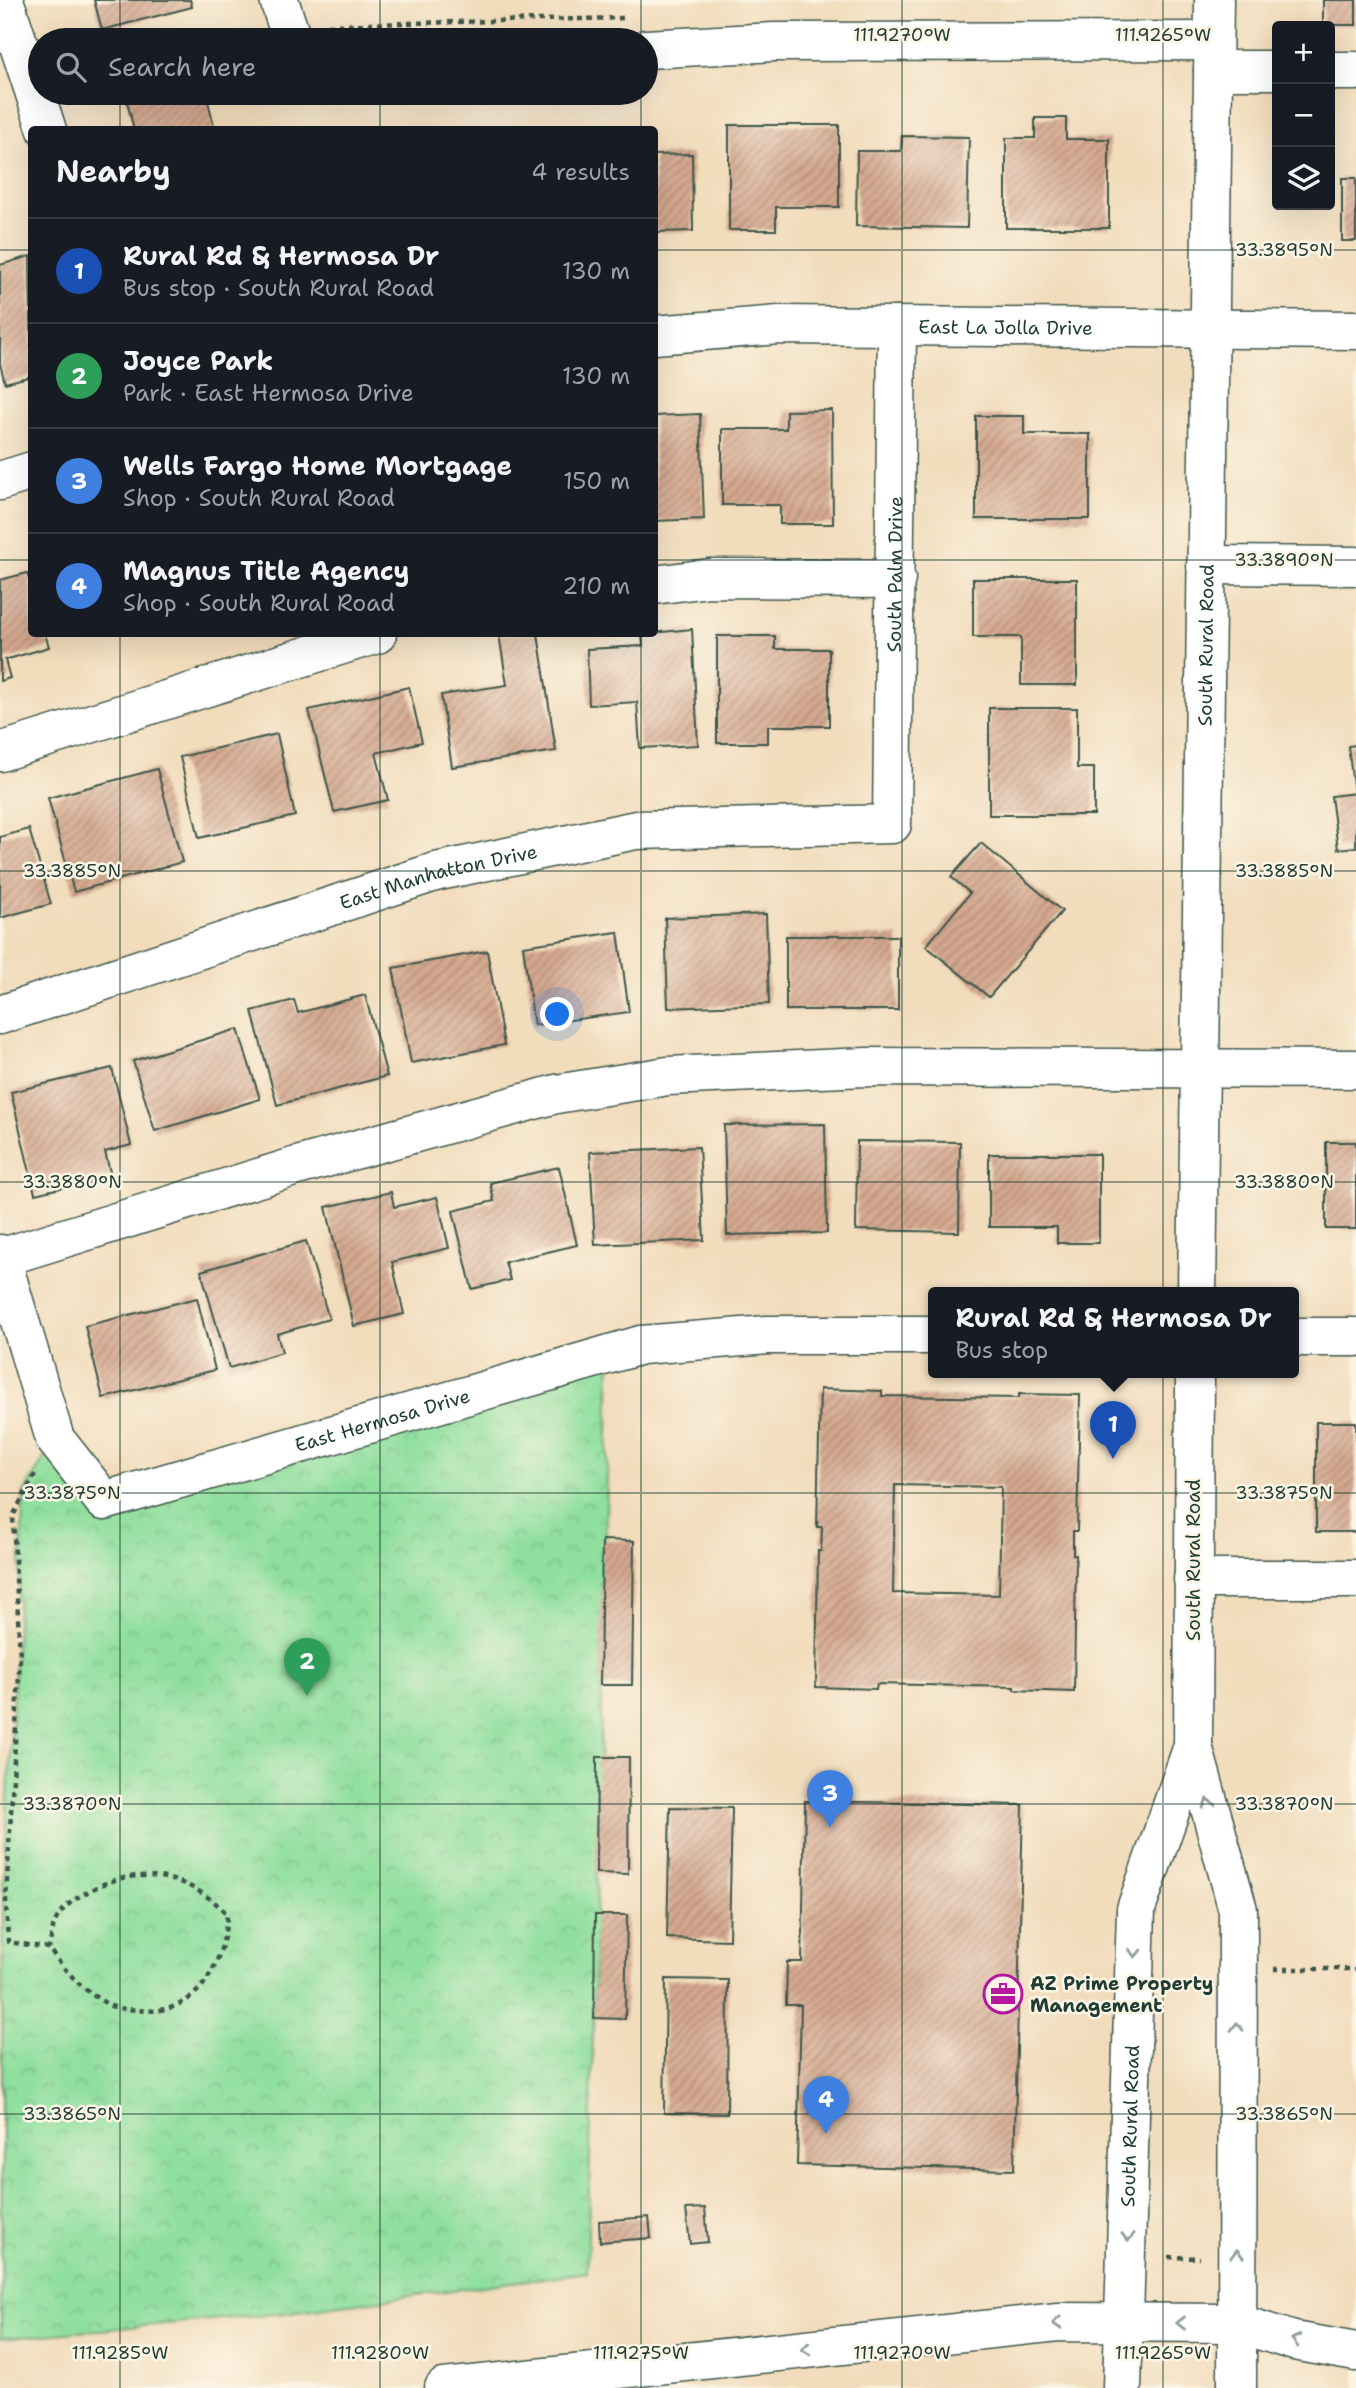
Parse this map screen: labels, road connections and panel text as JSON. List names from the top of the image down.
{
  "streets": {
    "main road": [
      "East La Jolla Drive",
      "South Palm Drive",
      "South Rural Road",
      "East Manhatton Drive",
      "East Hermosa Drive"
    ]
  },
  "crossings": [
    ["East La Jolla Drive", "South Palm Drive"],
    ["East La Jolla Drive", "South Rural Road"],
    ["South Palm Drive", "East Manhatton Drive"]
  ],
  "places": {
    "office": ["AZ Prime Property Management"]
  },
  "page": {
    "map_buttons": ["+", "−"],
    "search": "Search here",
    "heading": ["Nearby", "4 results"],
    "list": [
      {
        "mark": "1",
        "name": "Rural Rd & Hermosa Dr",
        "note": "Bus stop · South Rural Road",
        "value": "130 m"
      },
      {
        "mark": "2",
        "name": "Joyce Park",
        "note": "Park · East Hermosa Drive",
        "value": "130 m"
      },
      {
        "mark": "3",
        "name": "Wells Fargo Home Mortgage",
        "note": "Shop · South Rural Road",
        "value": "150 m"
      },
      {
        "mark": "4",
        "name": "Magnus Title Agency",
        "note": "Shop · South Rural Road",
        "value": "210 m"
      }
    ],
    "popup": ["Rural Rd & Hermosa Dr", "Bus stop"],
    "pins": [
      "1",
      "2",
      "3",
      "4"
    ]
  },
  "coordinates": [
    "111.9270°W",
    "111.9265°W",
    "33.3895°N",
    "33.3890°N",
    "33.3885°N",
    "33.3880°N",
    "33.3875°N",
    "33.3870°N",
    "33.3865°N",
    "111.9285°W",
    "111.9280°W",
    "111.9275°W"
  ]
}
